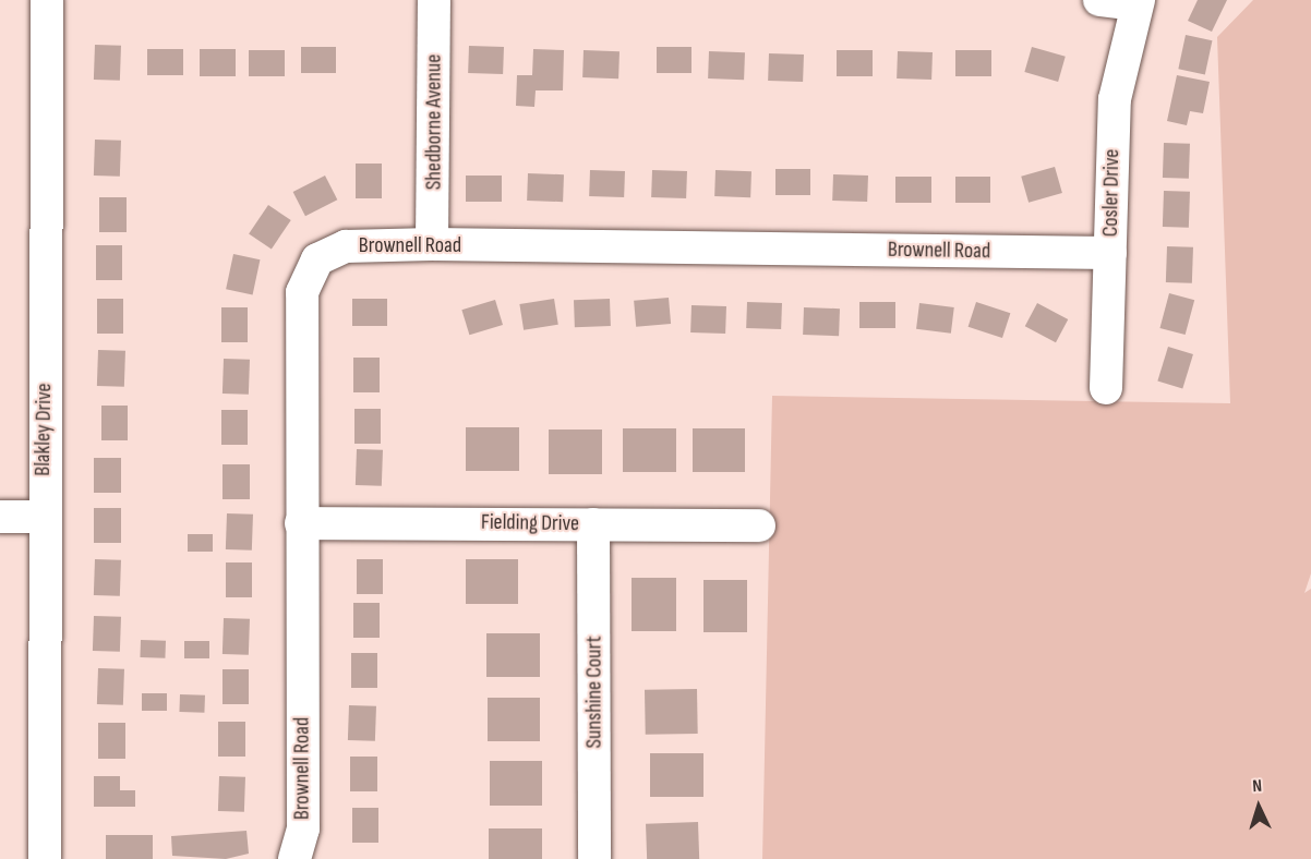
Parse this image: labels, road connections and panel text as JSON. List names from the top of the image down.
{
  "streets": {
    "street": [
      "Shedborne Avenue",
      "Cosler Drive",
      "Brownell Road",
      "Blakley Drive",
      "Fielding Drive",
      "Sunshine Court"
    ]
  },
  "crossings": [
    ["Shedborne Avenue", "Brownell Road"],
    ["Cosler Drive", "Brownell Road"],
    ["Brownell Road", "Fielding Drive"],
    ["Fielding Drive", "Sunshine Court"]
  ],
  "north": "top"
}
